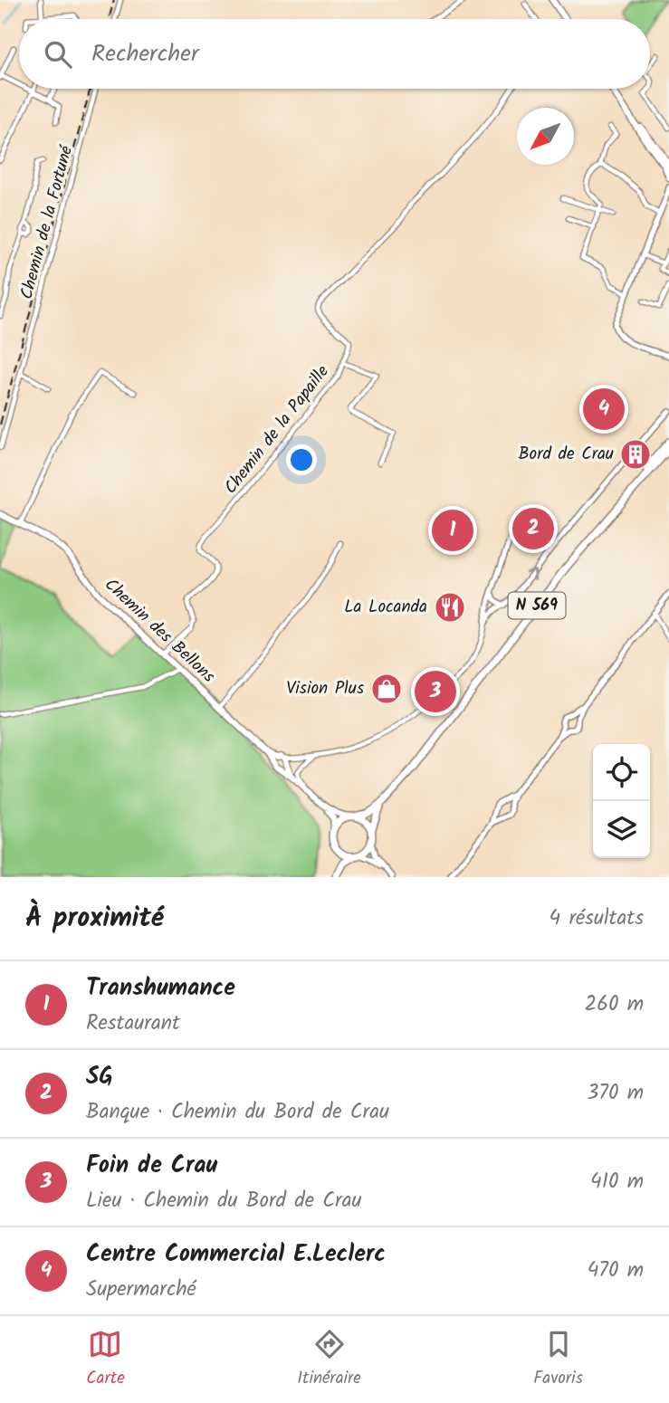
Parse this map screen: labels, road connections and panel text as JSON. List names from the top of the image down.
{
  "streets": {
    "main road": ["N 569", "Chemin des Bellons"],
    "street": ["Chemin de la Fortuné", "Chemin de la Papaille"]
  },
  "crossings": [
    ["Chemin de la Papaille", "Chemin des Bellons"],
    ["N 569", "Chemin des Bellons"]
  ],
  "places": {
    "building": ["Bord de Crau"],
    "restaurant": ["La Locanda"],
    "shop": ["Vision Plus"]
  },
  "north": "bottom left",
  "page": {
    "search": "Rechercher",
    "pins": [
      "4",
      "2",
      "1",
      "3"
    ],
    "heading": ["À proximité", "4 résultats"],
    "list": [
      {
        "mark": "1",
        "name": "Transhumance",
        "note": "Restaurant",
        "value": "260 m"
      },
      {
        "mark": "2",
        "name": "SG",
        "note": "Banque · Chemin du Bord de Crau",
        "value": "370 m"
      },
      {
        "mark": "3",
        "name": "Foin de Crau",
        "note": "Lieu · Chemin du Bord de Crau",
        "value": "410 m"
      },
      {
        "mark": "4",
        "name": "Centre Commercial E.Leclerc",
        "note": "Supermarché",
        "value": "470 m"
      }
    ],
    "nav": ["Carte", "Itinéraire", "Favoris"]
  }
}
